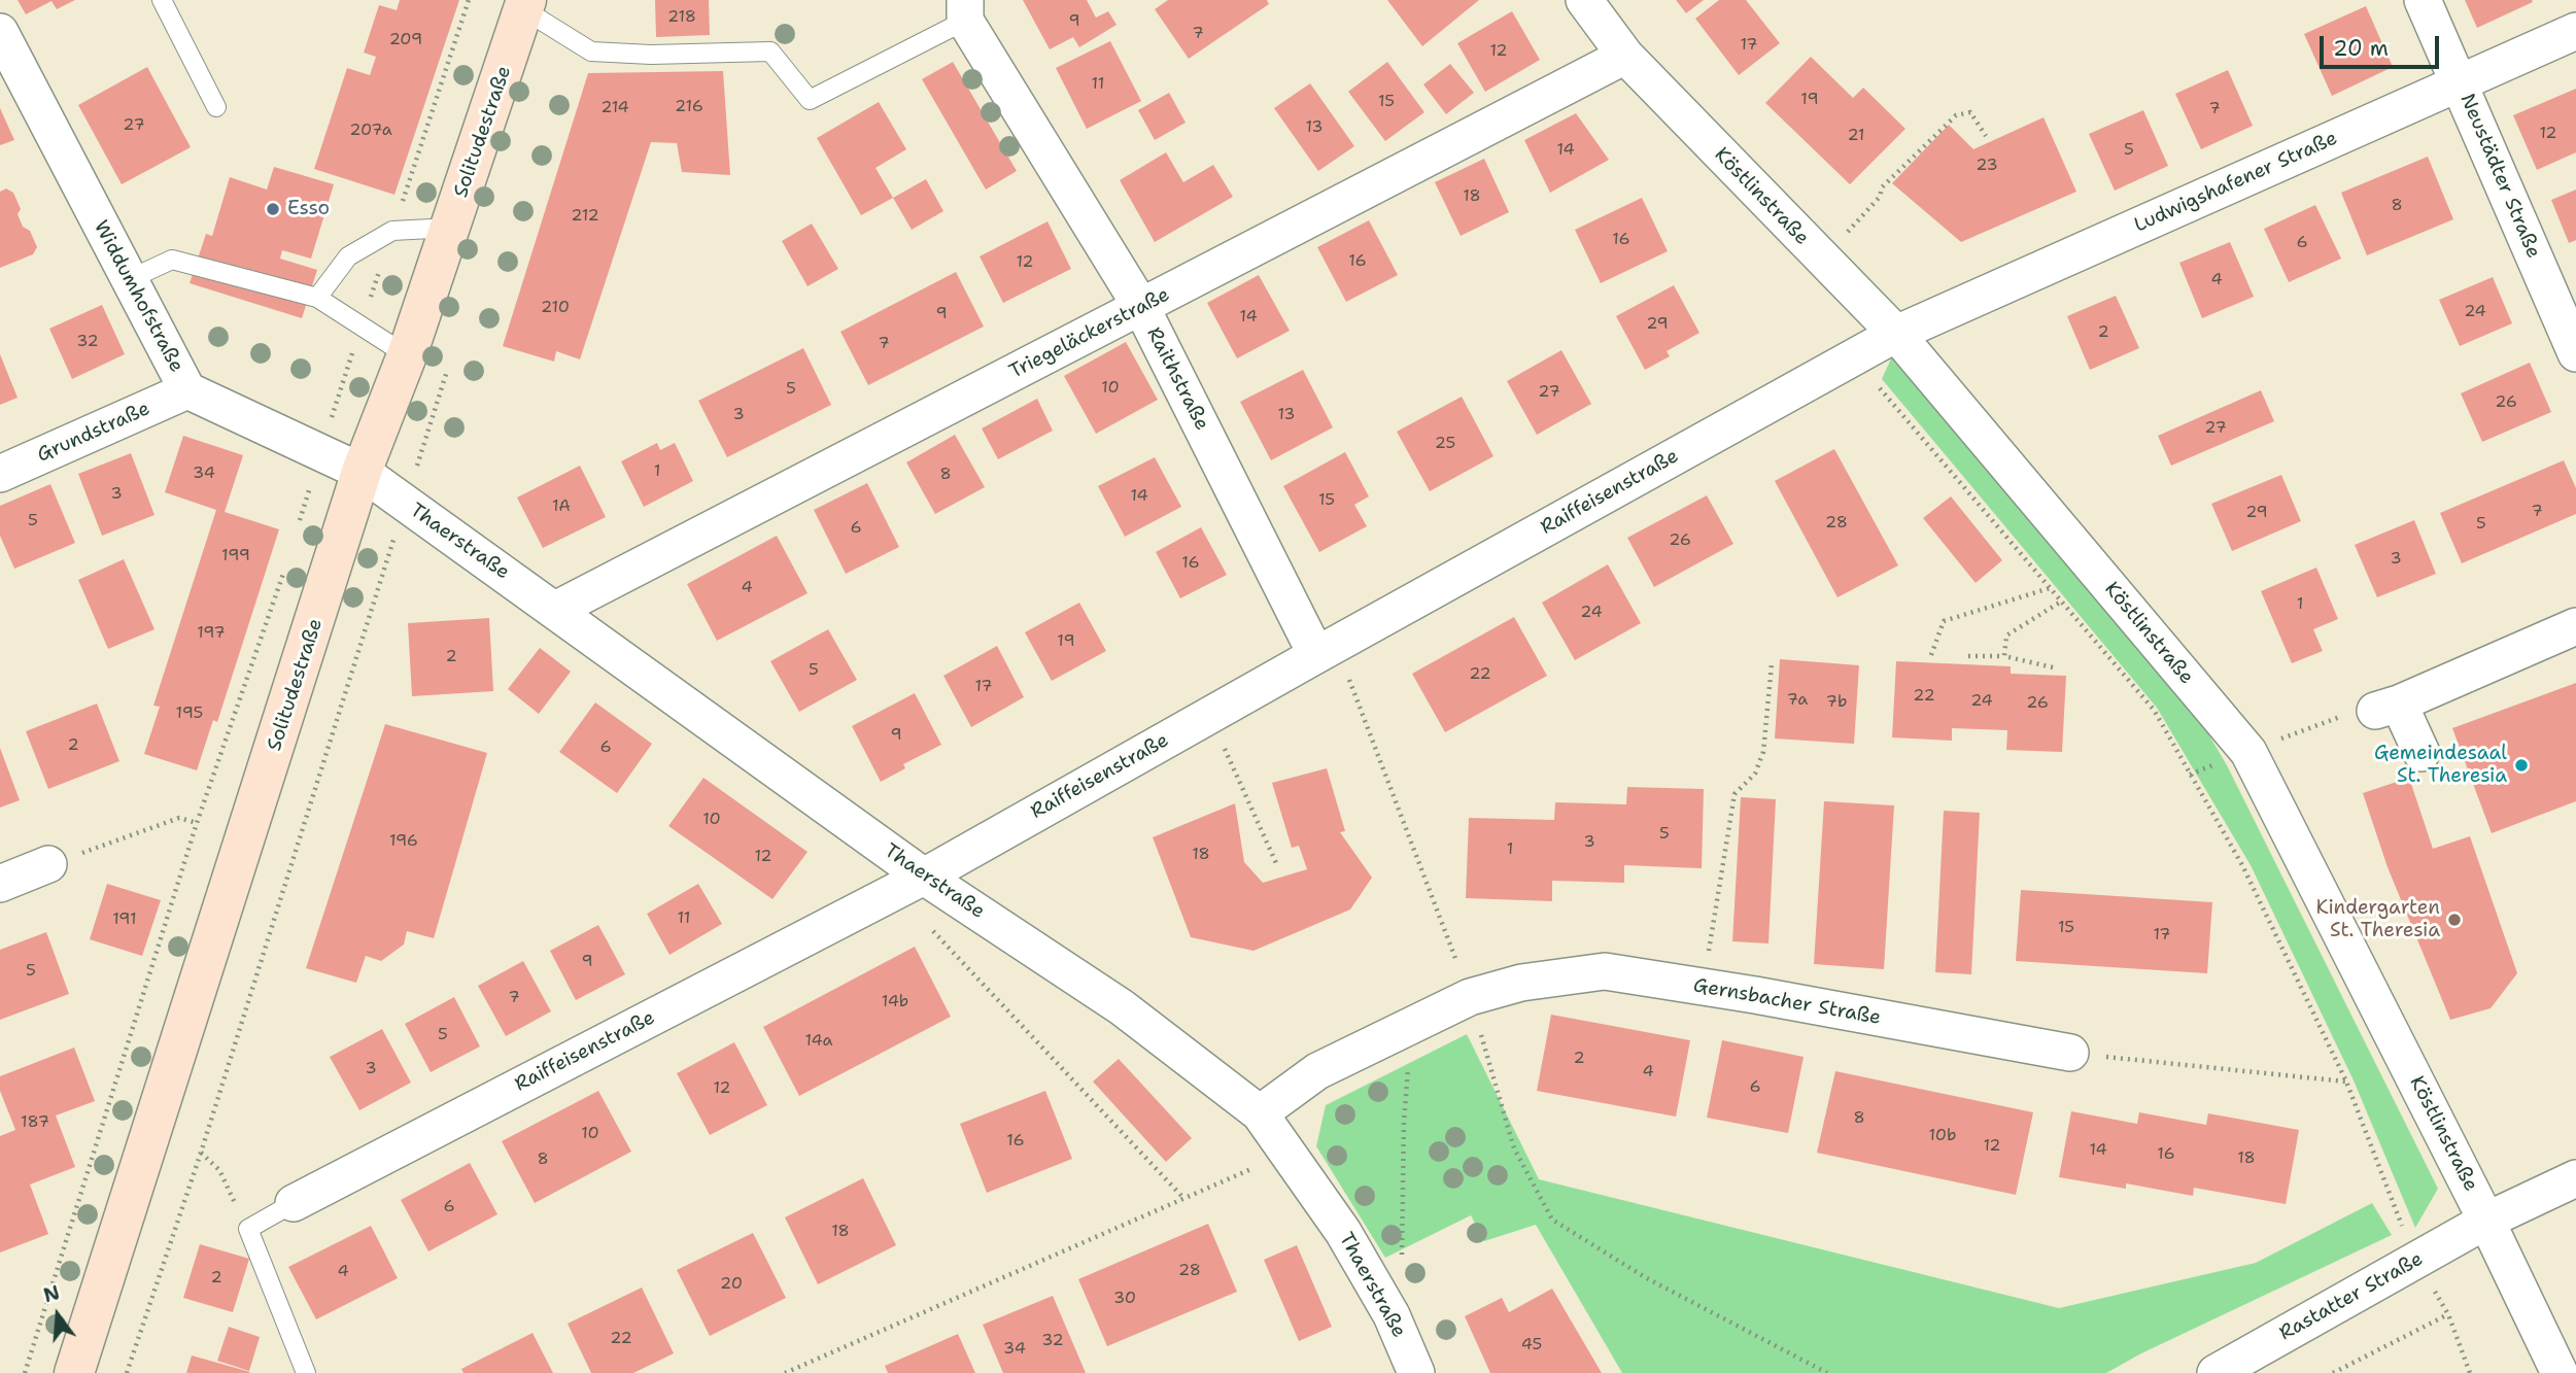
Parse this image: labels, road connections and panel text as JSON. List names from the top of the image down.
{
  "streets": {
    "main road": ["Solitudestraße"],
    "street": [
      "Neustädter Straße",
      "Ludwigshafener Straße",
      "Köstlinstraße",
      "Widdumhofstraße",
      "Triegeläckerstraße",
      "Raithstraße",
      "Grundstraße",
      "Raiffeisenstraße",
      "Thaerstraße",
      "Gernsbacher Straße",
      "Rastatter Straße"
    ]
  },
  "crossings": [
    ["Solitudestraße", "Widdumhofstraße"],
    ["Solitudestraße", "Thaerstraße"],
    ["Neustädter Straße", "Ludwigshafener Straße"],
    ["Ludwigshafener Straße", "Köstlinstraße"],
    ["Ludwigshafener Straße", "Raiffeisenstraße"],
    ["Köstlinstraße", "Triegeläckerstraße"],
    ["Köstlinstraße", "Raiffeisenstraße"],
    ["Köstlinstraße", "Rastatter Straße"],
    ["Widdumhofstraße", "Grundstraße"],
    ["Widdumhofstraße", "Thaerstraße"],
    ["Triegeläckerstraße", "Raithstraße"],
    ["Triegeläckerstraße", "Thaerstraße"],
    ["Raithstraße", "Raiffeisenstraße"],
    ["Raiffeisenstraße", "Thaerstraße"],
    ["Thaerstraße", "Gernsbacher Straße"]
  ],
  "places": ["Esso", "Gemeindesaal St. Theresia", "Kindergarten St. Theresia"],
  "house_numbers": [
    "218",
    "9",
    "7",
    "209",
    "17",
    "12",
    "11",
    "19",
    "15",
    "216",
    "214",
    "7",
    "27",
    "13",
    "207a",
    "12",
    "21",
    "14",
    "5",
    "23",
    "18",
    "8",
    "212",
    "16",
    "6",
    "16",
    "12",
    "4",
    "210",
    "24",
    "9",
    "14",
    "29",
    "2",
    "32",
    "7",
    "10",
    "5",
    "27",
    "26",
    "3",
    "13",
    "27",
    "25",
    "1",
    "34",
    "8",
    "3",
    "14",
    "15",
    "1A",
    "7",
    "29",
    "5",
    "28",
    "5",
    "6",
    "26",
    "199",
    "3",
    "16",
    "4",
    "1",
    "24",
    "197",
    "19",
    "2",
    "5",
    "22",
    "17",
    "22",
    "7a",
    "24",
    "7b",
    "26",
    "195",
    "9",
    "2",
    "6",
    "10",
    "5",
    "196",
    "3",
    "1",
    "18",
    "12",
    "11",
    "191",
    "15",
    "17",
    "9",
    "5",
    "7",
    "14b",
    "5",
    "14a",
    "2",
    "3",
    "4",
    "6",
    "12",
    "8",
    "187",
    "10",
    "10b",
    "16",
    "12",
    "14",
    "16",
    "18",
    "8",
    "6",
    "18",
    "28",
    "4",
    "2",
    "20",
    "30",
    "22",
    "32",
    "45",
    "34"
  ],
  "scale_bar": "20 m",
  "north": "top"
}
